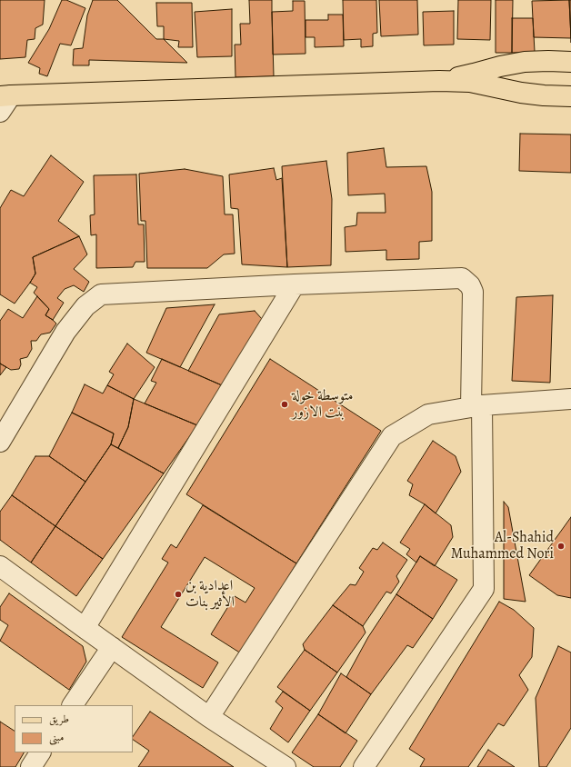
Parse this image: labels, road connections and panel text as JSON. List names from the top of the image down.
{
  "places": ["متوسطة خولة بنت الازور", "Al-Shahid Muhammed Nori", "اعدادية بن الأثير بنات"],
  "legend": ["طريق", "مبنى"]
}
